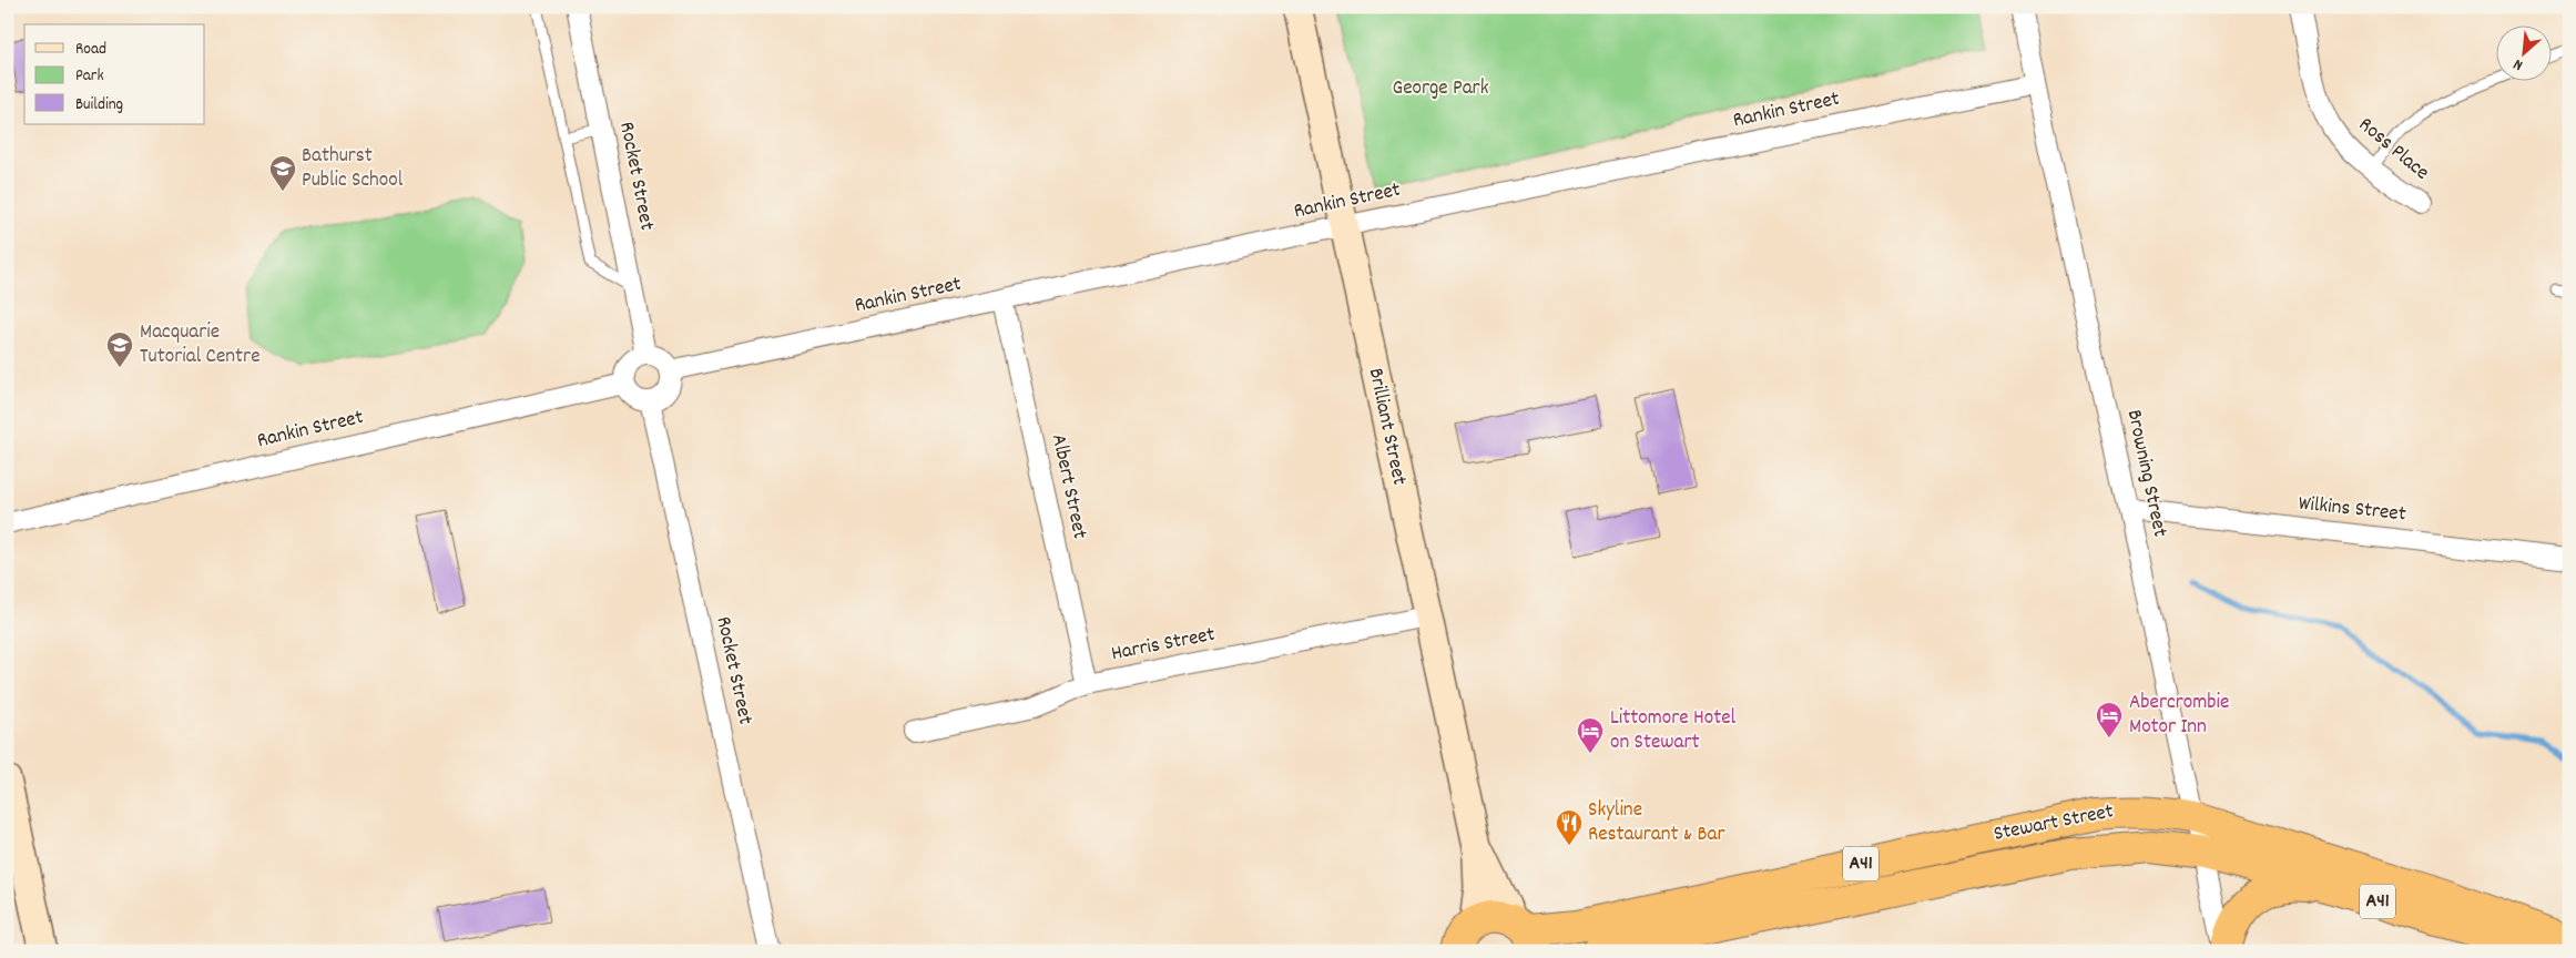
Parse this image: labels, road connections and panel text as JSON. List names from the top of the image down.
{
  "streets": {
    "highway": ["Stewart Street", "A41"],
    "street": [
      "Rankin Street",
      "Ross Place",
      "Rocket Street",
      "Brilliant Street",
      "Browning Street",
      "Albert Street",
      "Wilkins Street",
      "Harris Street"
    ]
  },
  "crossings": [
    ["Rankin Street", "Rocket Street"],
    ["Rankin Street", "Brilliant Street"],
    ["Rankin Street", "Browning Street"],
    ["Rankin Street", "Albert Street"],
    ["Brilliant Street", "Harris Street"],
    ["Brilliant Street", "Stewart Street"],
    ["Browning Street", "Wilkins Street"],
    ["Browning Street", "Stewart Street"],
    ["Albert Street", "Harris Street"]
  ],
  "parks": ["George Park"],
  "places": {
    "school or university": ["Bathurst Public School", "Macquarie Tutorial Centre"],
    "hotel": ["Abercrombie Motor Inn", "Littomore Hotel on Stewart"],
    "restaurant": ["Skyline Restaurant & Bar"]
  },
  "legend": ["Road", "Park", "Building"],
  "north": "bottom left"
}
